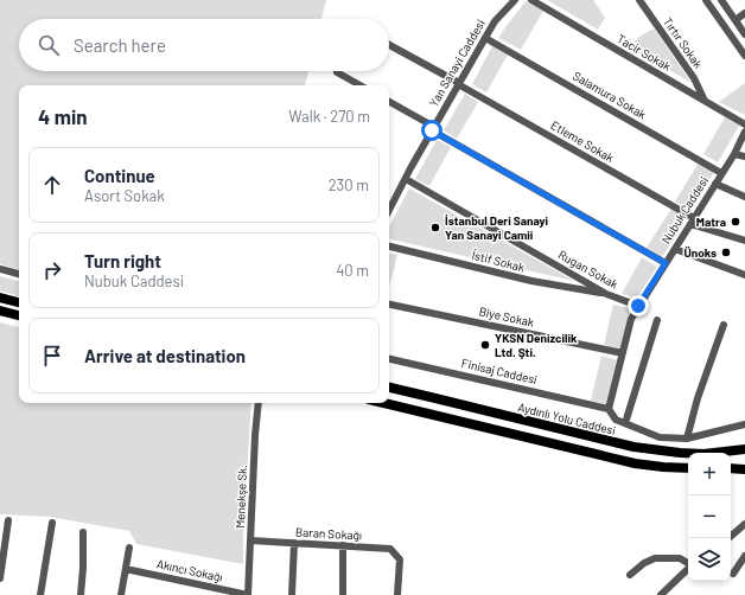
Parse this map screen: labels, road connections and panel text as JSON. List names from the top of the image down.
{
  "streets": {
    "main road": ["Aydınlı Yolu Caddesi"],
    "street": [
      "Tırtır Sokak",
      "Tacir Sokak",
      "Yan Sanayi Caddesi",
      "Salamura Sokak",
      "Etleme Sokak",
      "Nubuk Caddesi",
      "İstif Sokak",
      "Rugan Sokak",
      "Biye Sokak",
      "Finisaj Caddesi",
      "Menekşe Sk.",
      "Baran Sokağı",
      "Akıncı Sokağı"
    ]
  },
  "crossings": [
    ["Tırtır Sokak", "Tacir Sokak"],
    ["Yan Sanayi Caddesi", "Salamura Sokak"],
    ["Yan Sanayi Caddesi", "Etleme Sokak"],
    ["Yan Sanayi Caddesi", "Rugan Sokak"],
    ["Salamura Sokak", "Nubuk Caddesi"],
    ["Etleme Sokak", "Nubuk Caddesi"],
    ["Nubuk Caddesi", "Rugan Sokak"],
    ["Nubuk Caddesi", "Biye Sokak"],
    ["Nubuk Caddesi", "Finisaj Caddesi"],
    ["İstif Sokak", "Rugan Sokak"],
    ["Menekşe Sk.", "Baran Sokağı"],
    ["Menekşe Sk.", "Akıncı Sokağı"]
  ],
  "places": [
    "Matra",
    "İstanbul Deri Sanayi Yan Sanayi Camii",
    "Ünoks",
    "YKSN Denizcilik Ltd. Şti."
  ],
  "page": {
    "search": "Search here",
    "heading": ["4 min", "Walk · 270 m"],
    "list": [
      ["Continue", "Asort Sokak", "230 m"],
      ["Turn right", "Nubuk Caddesi", "40 m"],
      "Arrive at destination"
    ],
    "map_buttons": ["+", "−"]
  }
}
